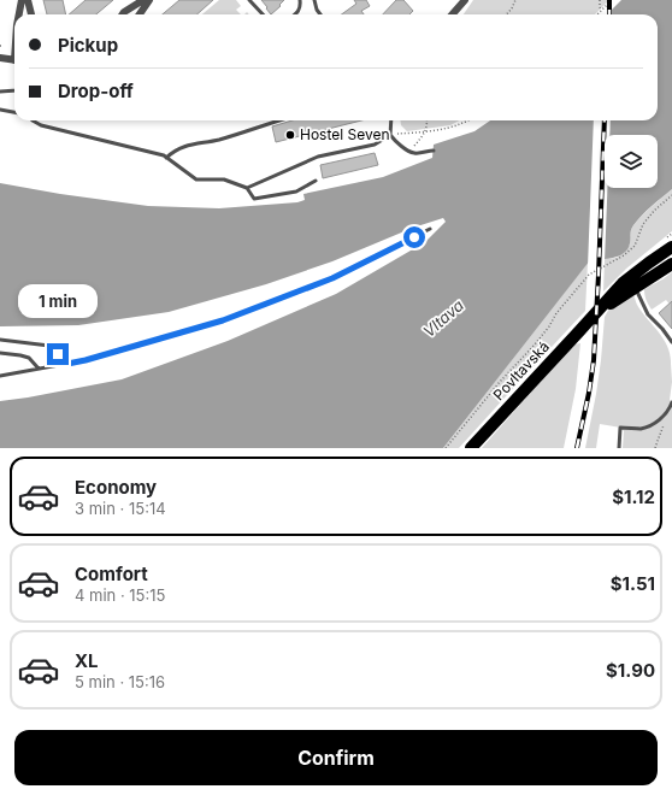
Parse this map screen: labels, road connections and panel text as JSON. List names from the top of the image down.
{
  "streets": {
    "main road": ["Povltavská"]
  },
  "water": ["Vltava"],
  "places": ["Hostel Seven"],
  "page": {
    "banner": ["Pickup", "Drop-off"],
    "bubble": "1 min",
    "list": [
      {
        "name": "Economy",
        "note": "3 min · 15:14",
        "value": "$1.12"
      },
      {
        "name": "Comfort",
        "note": "4 min · 15:15",
        "value": "$1.51"
      },
      {
        "name": "XL",
        "note": "5 min · 15:16",
        "value": "$1.90"
      }
    ],
    "buttons": "Confirm"
  }
}
